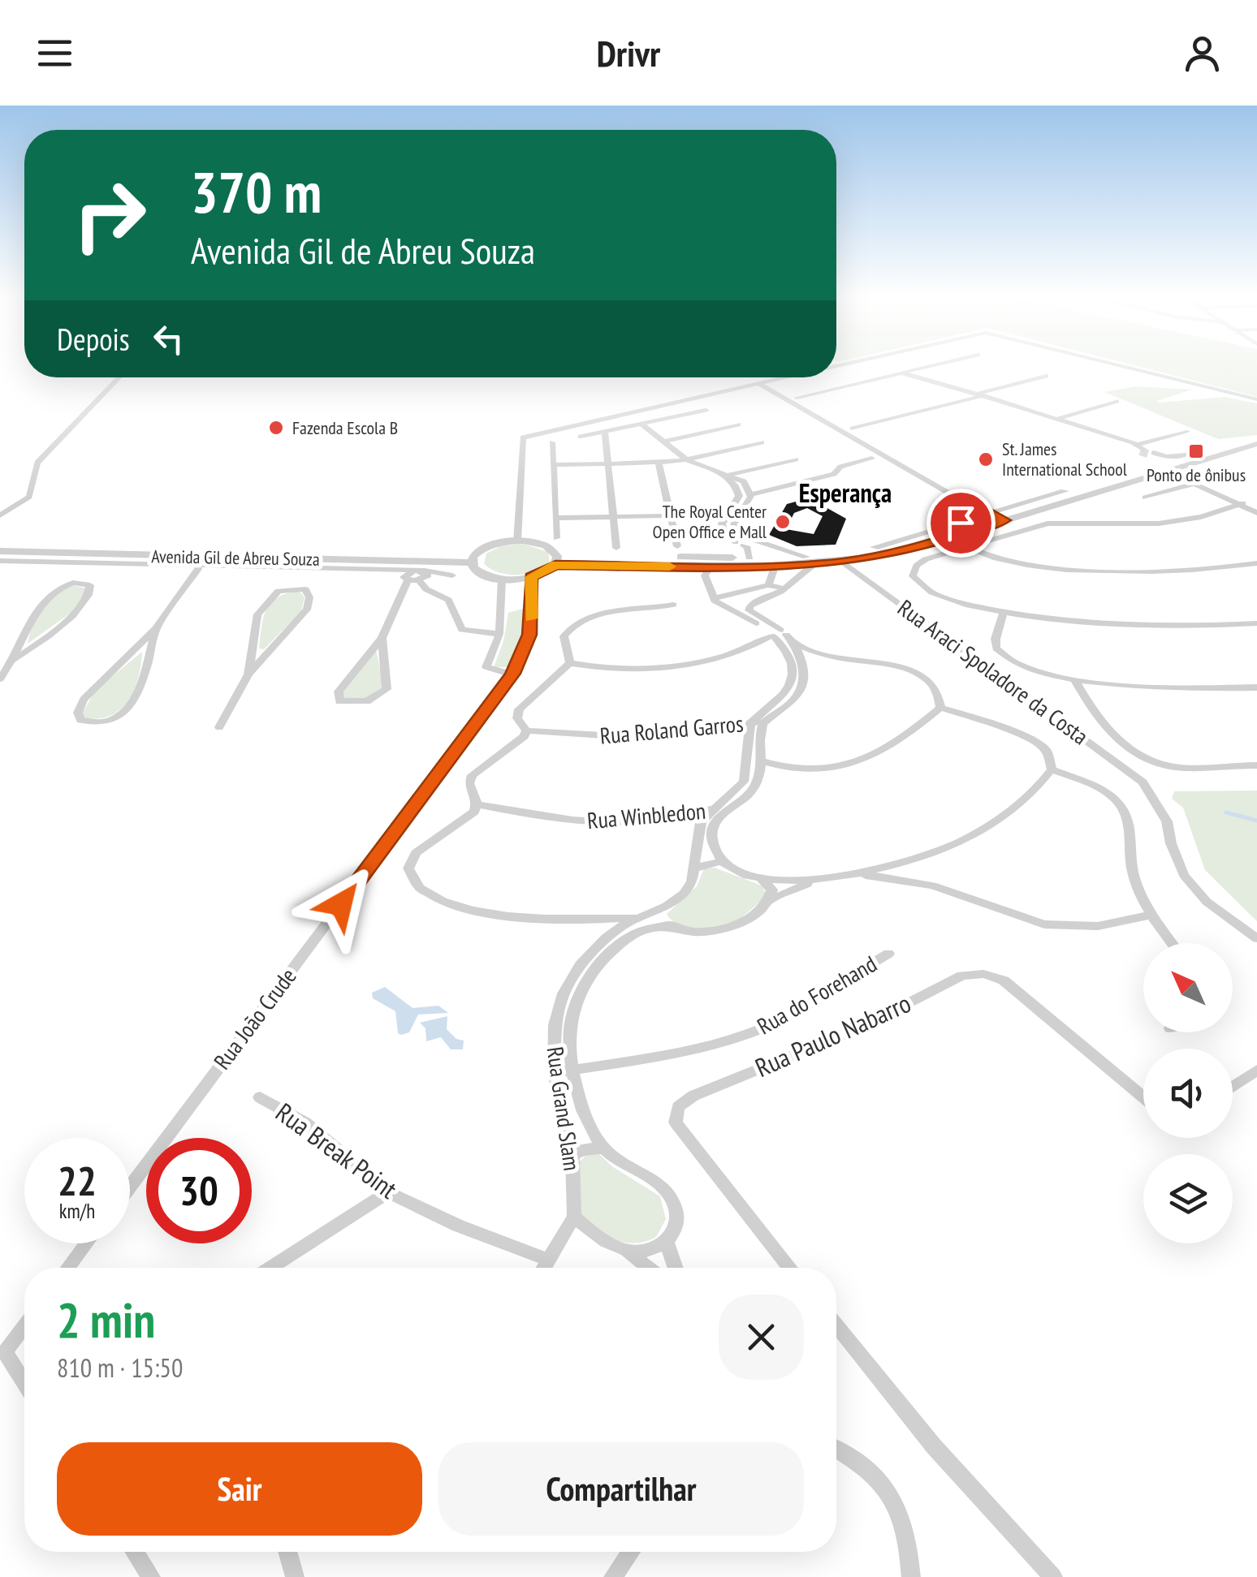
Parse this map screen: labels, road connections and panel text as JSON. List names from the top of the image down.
{
  "streets": {
    "street": [
      "Avenida Gil de Abreu Souza",
      "Rua Araci Spoladore da Costa",
      "Rua Roland Garros",
      "Rua Winbledon",
      "Rua do Forehand",
      "Rua João Crude",
      "Rua Paulo Nabarro",
      "Rua Grand Slam",
      "Rua Break Point"
    ]
  },
  "crossings": [
    ["Rua Roland Garros", "Rua Grand Slam"],
    ["Rua Winbledon", "Rua Grand Slam"],
    ["Rua do Forehand", "Rua Grand Slam"]
  ],
  "districts": ["Esperança"],
  "places": {
    "other": ["Fazenda Escola B", "St. James International School", "The Royal Center Open Office e Mall"],
    "transit": ["Ponto de ônibus"]
  },
  "north": "top left",
  "page": {
    "header": "Drivr",
    "turn": ["370 m", "Avenida Gil de Abreu Souza"],
    "then": "Depois",
    "speed": "22 km/h",
    "limit": "30",
    "heading": ["2 min", "810 m · 15:50"],
    "buttons": ["Sair", "Compartilhar"]
  }
}
